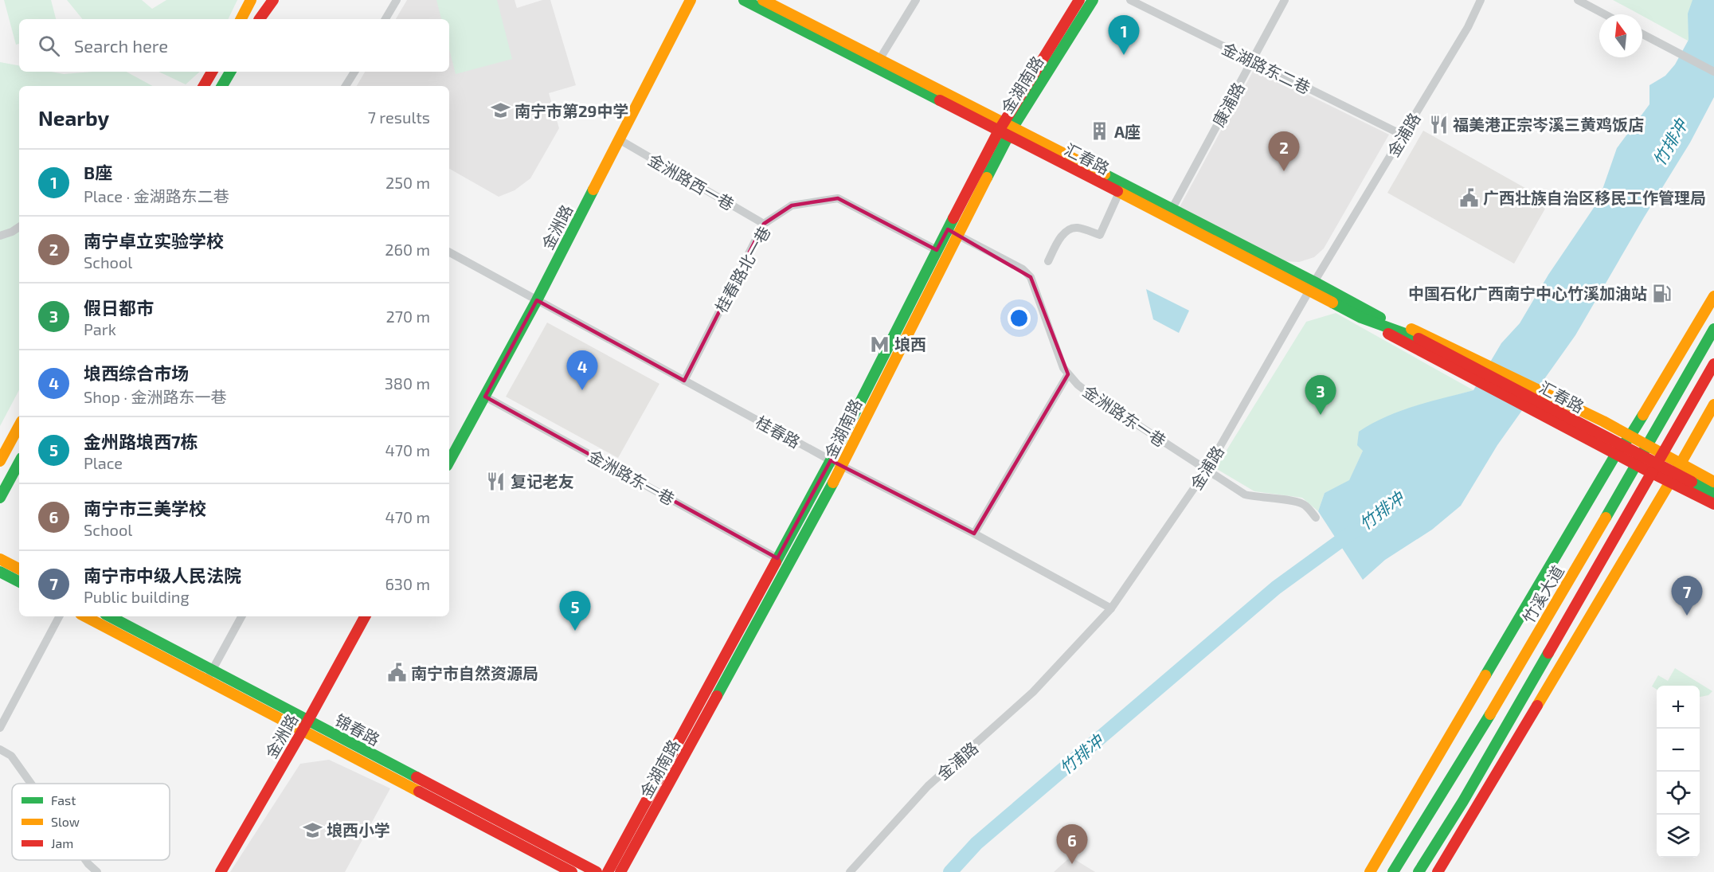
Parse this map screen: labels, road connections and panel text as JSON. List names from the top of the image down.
{
  "streets": {
    "main road": [
      "金湖南路",
      "汇春路",
      "金洲路",
      "竹溪大道",
      "锦春路"
    ],
    "street": [
      "金湖路东二巷",
      "康浦路",
      "金浦路",
      "金洲路西一巷",
      "桂春路北一巷",
      "金洲路东一巷",
      "桂春路"
    ]
  },
  "crossings": [
    ["金湖路东二巷", "康浦路"],
    ["金湖路东二巷", "金浦路"],
    ["金湖南路", "汇春路"],
    ["金湖南路", "桂春路北一巷"],
    ["金湖南路", "金洲路东一巷"],
    ["金湖南路", "桂春路"],
    ["康浦路", "汇春路"],
    ["金浦路", "汇春路"],
    ["金浦路", "金洲路东一巷"],
    ["金浦路", "桂春路"],
    ["金洲路西一巷", "金洲路"],
    ["金洲路西一巷", "桂春路北一巷"],
    ["金洲路", "金洲路东一巷"],
    ["金洲路", "桂春路"],
    ["金洲路", "锦春路"],
    ["桂春路北一巷", "桂春路"]
  ],
  "water": ["竹排冲"],
  "places": {
    "school or university": ["南宁市第29中学", "埌西小学"],
    "restaurant": ["福美港正宗岑溪三黄鸡饭店", "复记老友"],
    "building": ["A座"],
    "public building": ["广西壮族自治区移民工作管理局", "南宁市自然资源局"],
    "fuel station": ["中国石化广西南宁中心竹溪加油站"],
    "metro station": ["埌西"]
  },
  "legend": ["Fast", "Slow", "Jam"],
  "north": "top",
  "page": {
    "pins": [
      "1",
      "2",
      "4",
      "3",
      "7",
      "5",
      "6"
    ],
    "search": "Search here",
    "heading": ["Nearby", "7 results"],
    "list": [
      {
        "mark": "1",
        "name": "B座",
        "note": "Place · 金湖路东二巷",
        "value": "250 m"
      },
      {
        "mark": "2",
        "name": "南宁卓立实验学校",
        "note": "School",
        "value": "260 m"
      },
      {
        "mark": "3",
        "name": "假日都市",
        "note": "Park",
        "value": "270 m"
      },
      {
        "mark": "4",
        "name": "埌西综合市场",
        "note": "Shop · 金洲路东一巷",
        "value": "380 m"
      },
      {
        "mark": "5",
        "name": "金州路埌西7栋",
        "note": "Place",
        "value": "470 m"
      },
      {
        "mark": "6",
        "name": "南宁市三美学校",
        "note": "School",
        "value": "470 m"
      },
      {
        "mark": "7",
        "name": "南宁市中级人民法院",
        "note": "Public building",
        "value": "630 m"
      }
    ],
    "map_buttons": ["+", "−"]
  }
}
